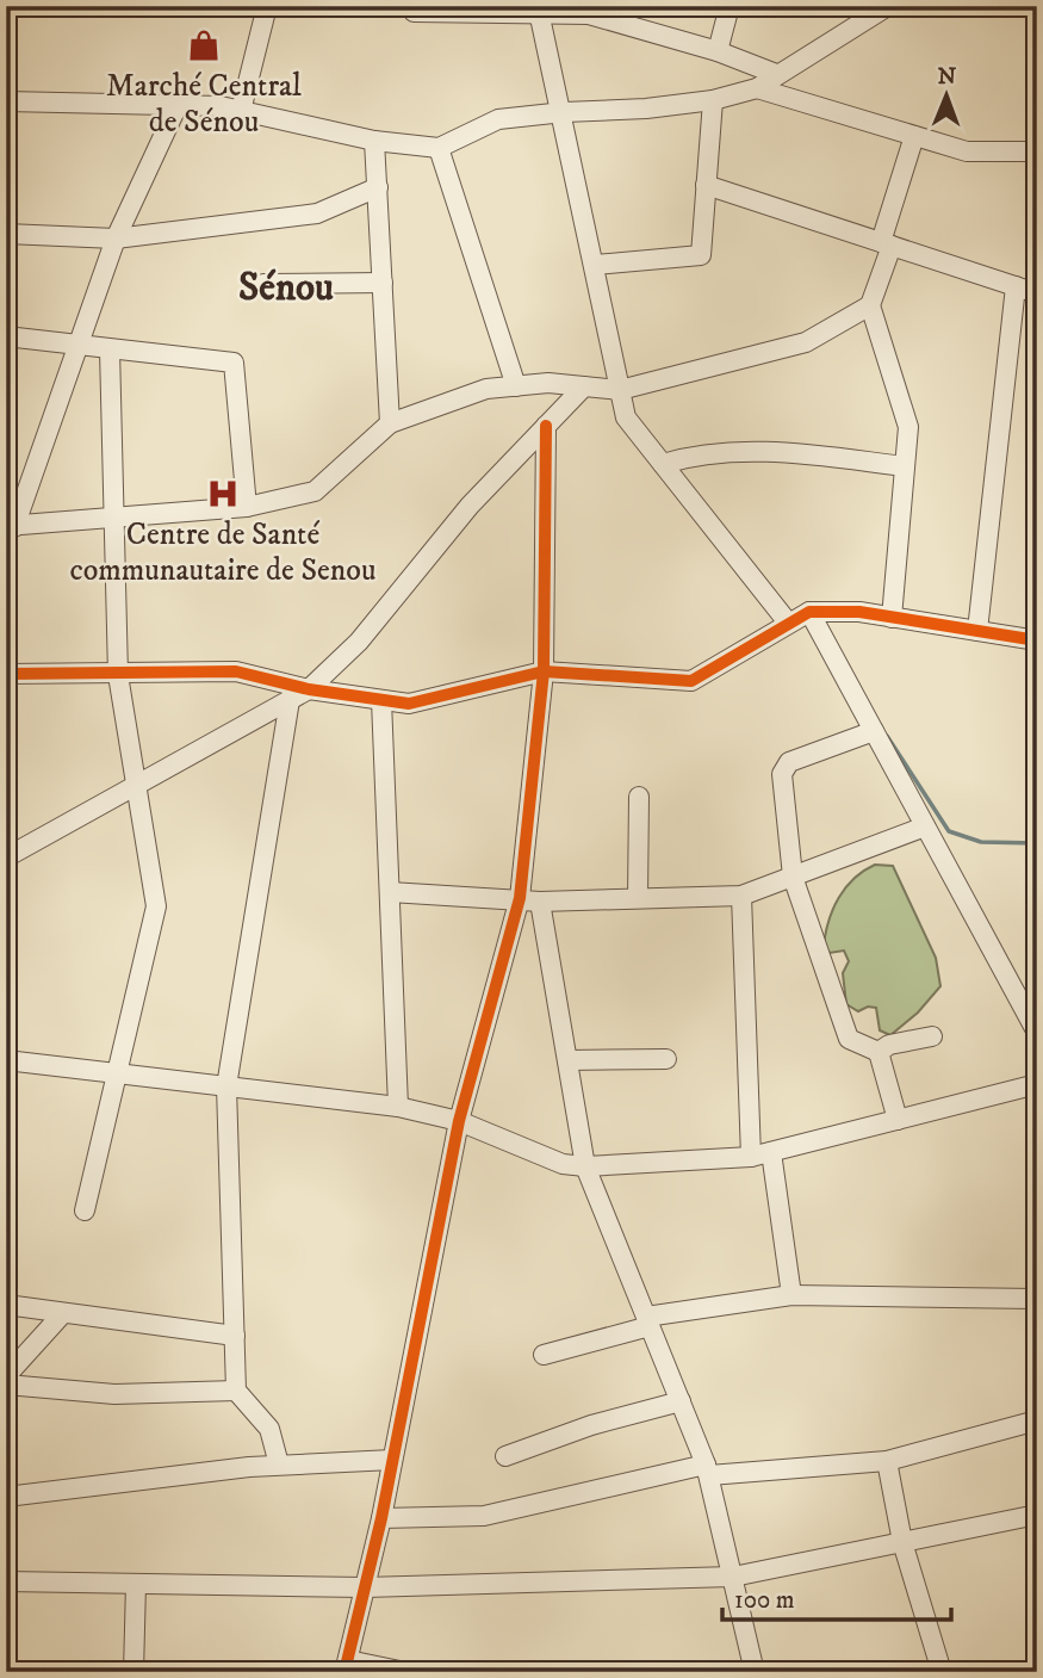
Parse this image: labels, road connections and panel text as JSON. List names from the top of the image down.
{
  "districts": ["Sénou"],
  "places": {
    "shop": ["Marché Central de Sénou"],
    "hospital": ["Centre de Santé communautaire de Senou"]
  },
  "scale_bar": "100 m",
  "north": "top"
}
